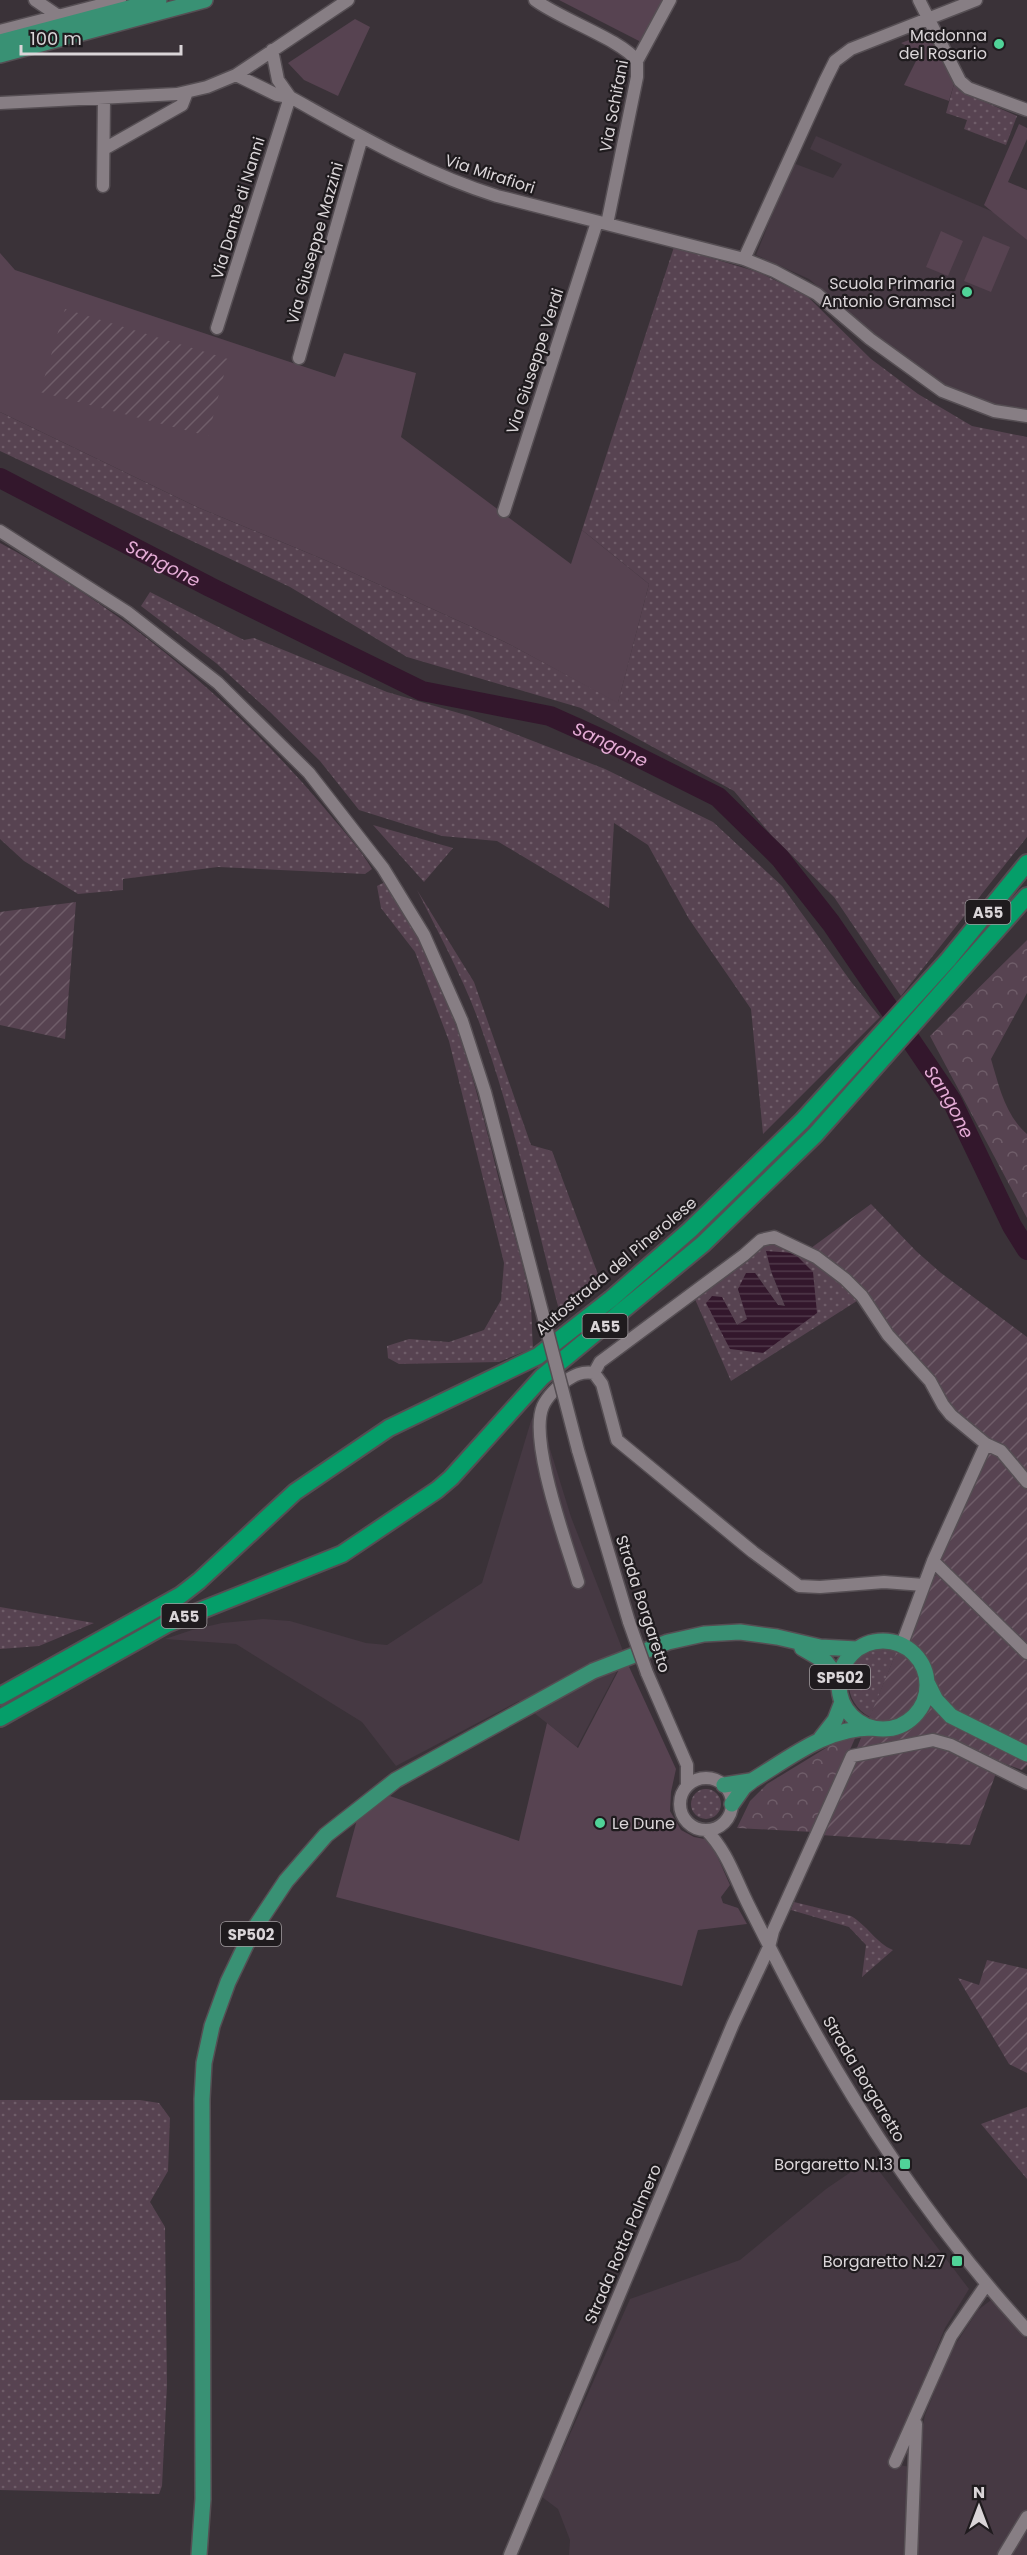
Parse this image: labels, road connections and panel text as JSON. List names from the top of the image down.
{
  "streets": {
    "highway": ["A55", "Autostrada del Pinerolese"],
    "main road": ["SP502"],
    "street": [
      "Via Schifani",
      "Via Mirafiori",
      "Via Dante di Nanni",
      "Via Giuseppe Mazzini",
      "Via Giuseppe Verdi",
      "Strada Borgaretto",
      "Strada Rotta Palmero"
    ]
  },
  "crossings": [
    ["Via Schifani", "Via Mirafiori"],
    ["Via Schifani", "Via Giuseppe Verdi"],
    ["Via Mirafiori", "Via Dante di Nanni"],
    ["Via Mirafiori", "Via Giuseppe Mazzini"],
    ["Via Mirafiori", "Via Giuseppe Verdi"],
    ["Strada Borgaretto", "Strada Rotta Palmero"]
  ],
  "water": ["Sangone"],
  "places": {
    "other": ["Madonna del Rosario", "Scuola Primaria Antonio Gramsci", "Le Dune"],
    "transit": ["Borgaretto N.13", "Borgaretto N.27"]
  },
  "scale_bar": "100 m",
  "north": "top"
}
